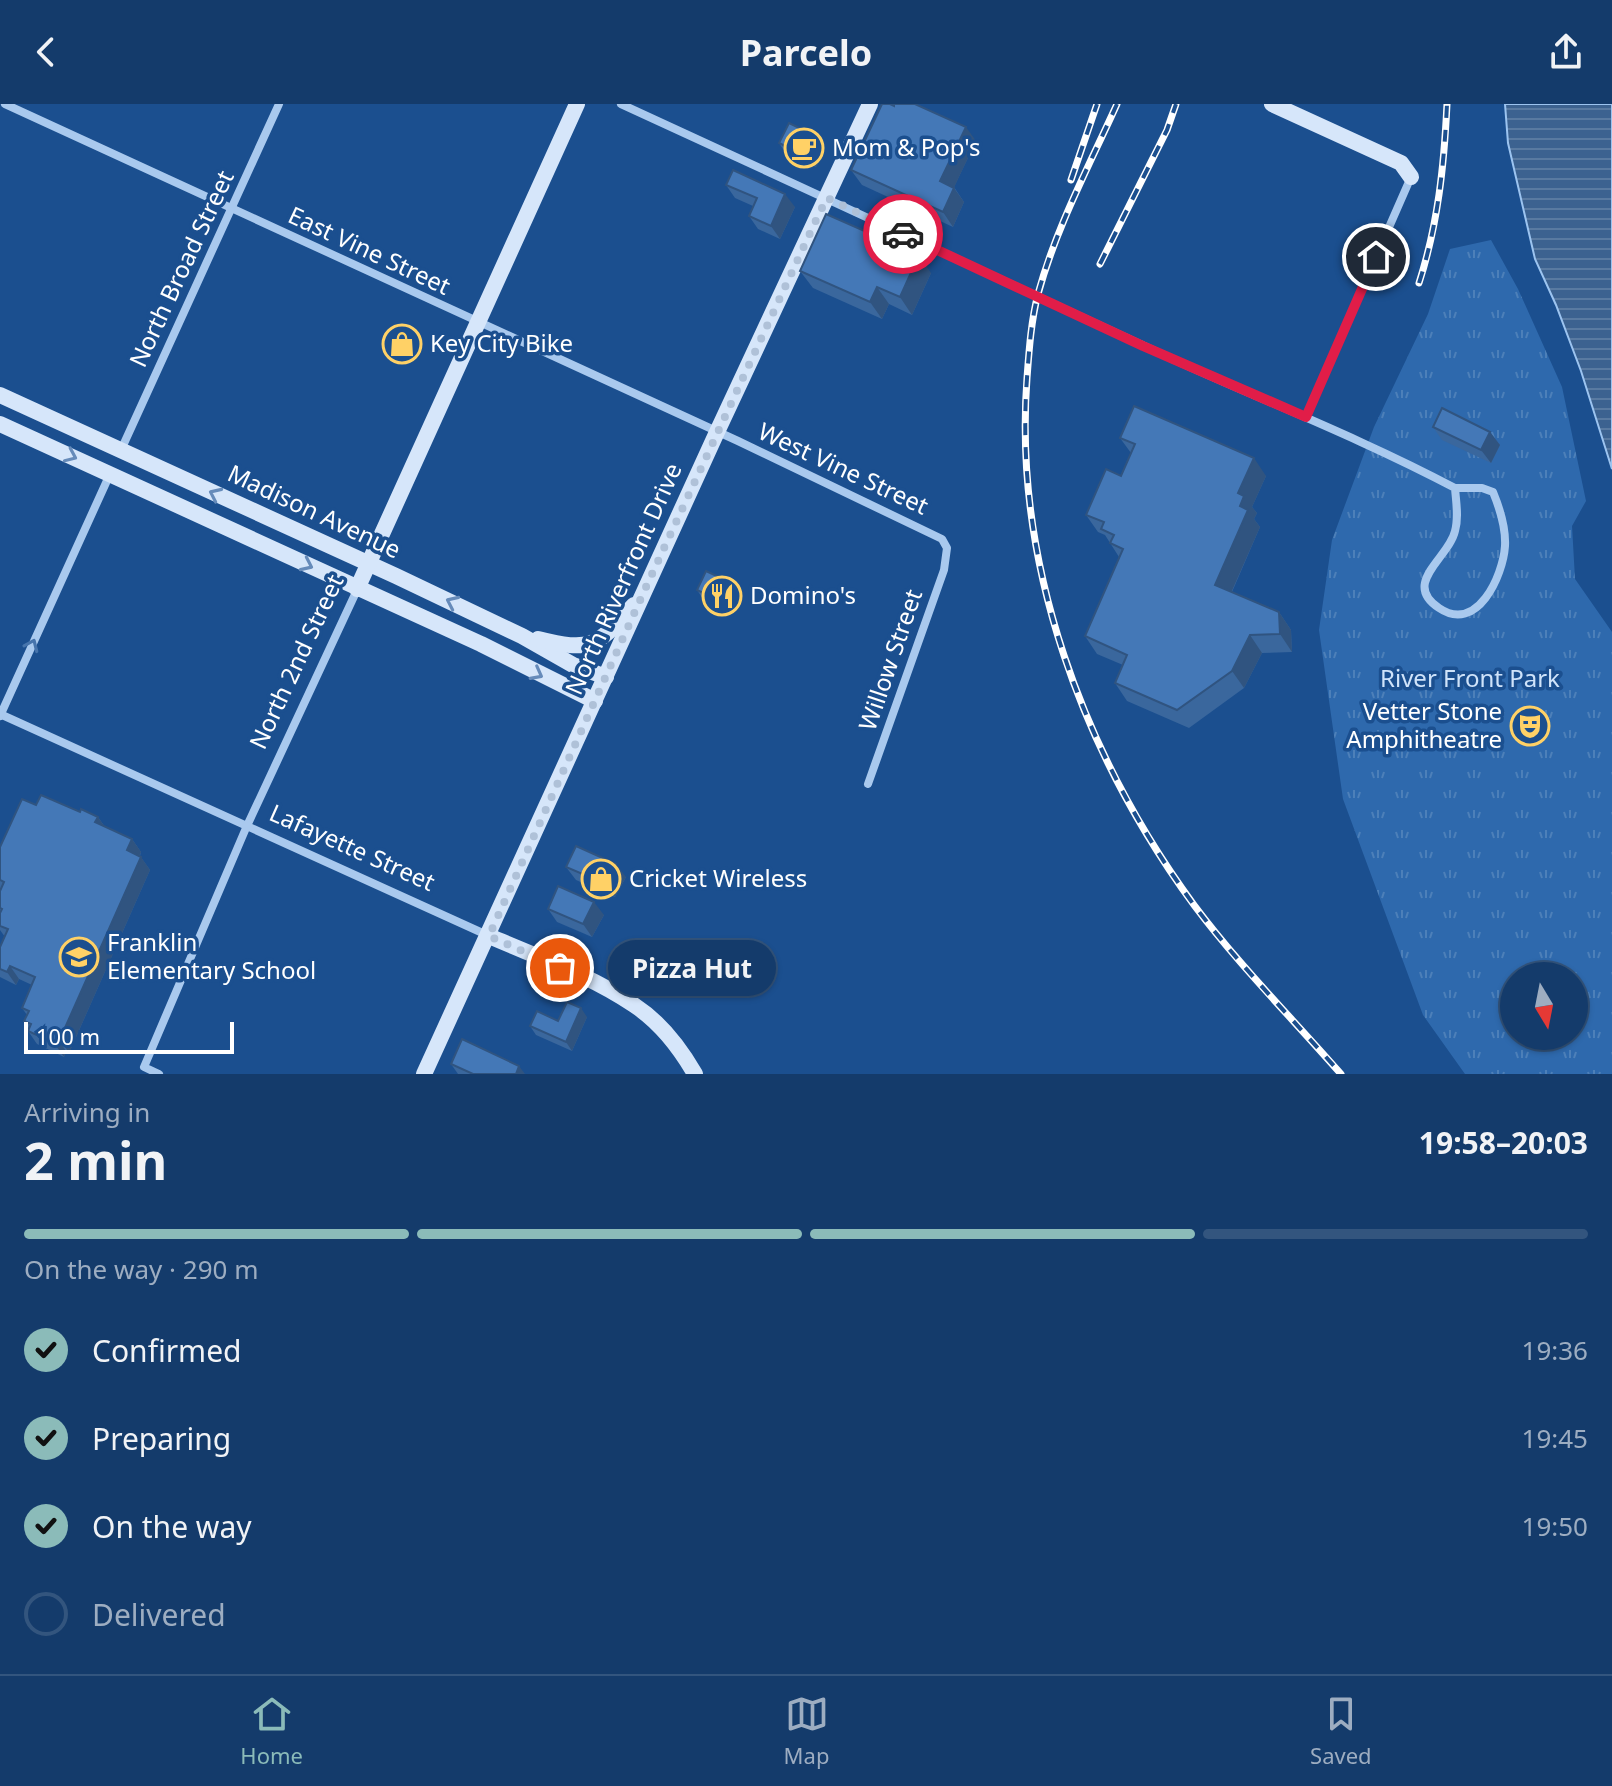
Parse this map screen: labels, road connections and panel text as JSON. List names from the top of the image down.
{
  "streets": {
    "main road": [
      "Madison Avenue",
      "North Riverfront Drive",
      "North 2nd Street",
      "Lafayette Street"
    ],
    "street": [
      "East Vine Street",
      "North Broad Street",
      "West Vine Street",
      "Willow Street"
    ]
  },
  "crossings": [
    ["East Vine Street", "North Broad Street"],
    ["East Vine Street", "West Vine Street"],
    ["East Vine Street", "North Riverfront Drive"],
    ["East Vine Street", "North 2nd Street"],
    ["North Broad Street", "Madison Avenue"],
    ["West Vine Street", "North Riverfront Drive"],
    ["West Vine Street", "Willow Street"],
    ["Madison Avenue", "North Riverfront Drive"],
    ["Madison Avenue", "North 2nd Street"],
    ["North Riverfront Drive", "Lafayette Street"],
    ["North 2nd Street", "Lafayette Street"]
  ],
  "parks": ["River Front Park"],
  "places": {
    "cafe": ["Mom & Pop's"],
    "shop": ["Key City Bike", "Cricket Wireless"],
    "restaurant": ["Domino's"],
    "theatre": ["Vetter Stone Amphitheatre"],
    "school or university": ["Franklin Elementary School"],
    "other": ["Pizza Hut"]
  },
  "scale_bar": "100 m",
  "north": "bottom",
  "page": {
    "header": "Parcelo",
    "bubble": "Pizza Hut",
    "scale": "100 m",
    "heading": ["2 min", "Arriving in", "19:58–20:03"],
    "bar": "On the way · 290 m",
    "list": [
      ["Confirmed", "19:36"],
      ["Preparing", "19:45"],
      ["On the way", "19:50"],
      "Delivered"
    ],
    "tabs": ["Home", "Map", "Saved"]
  }
}
